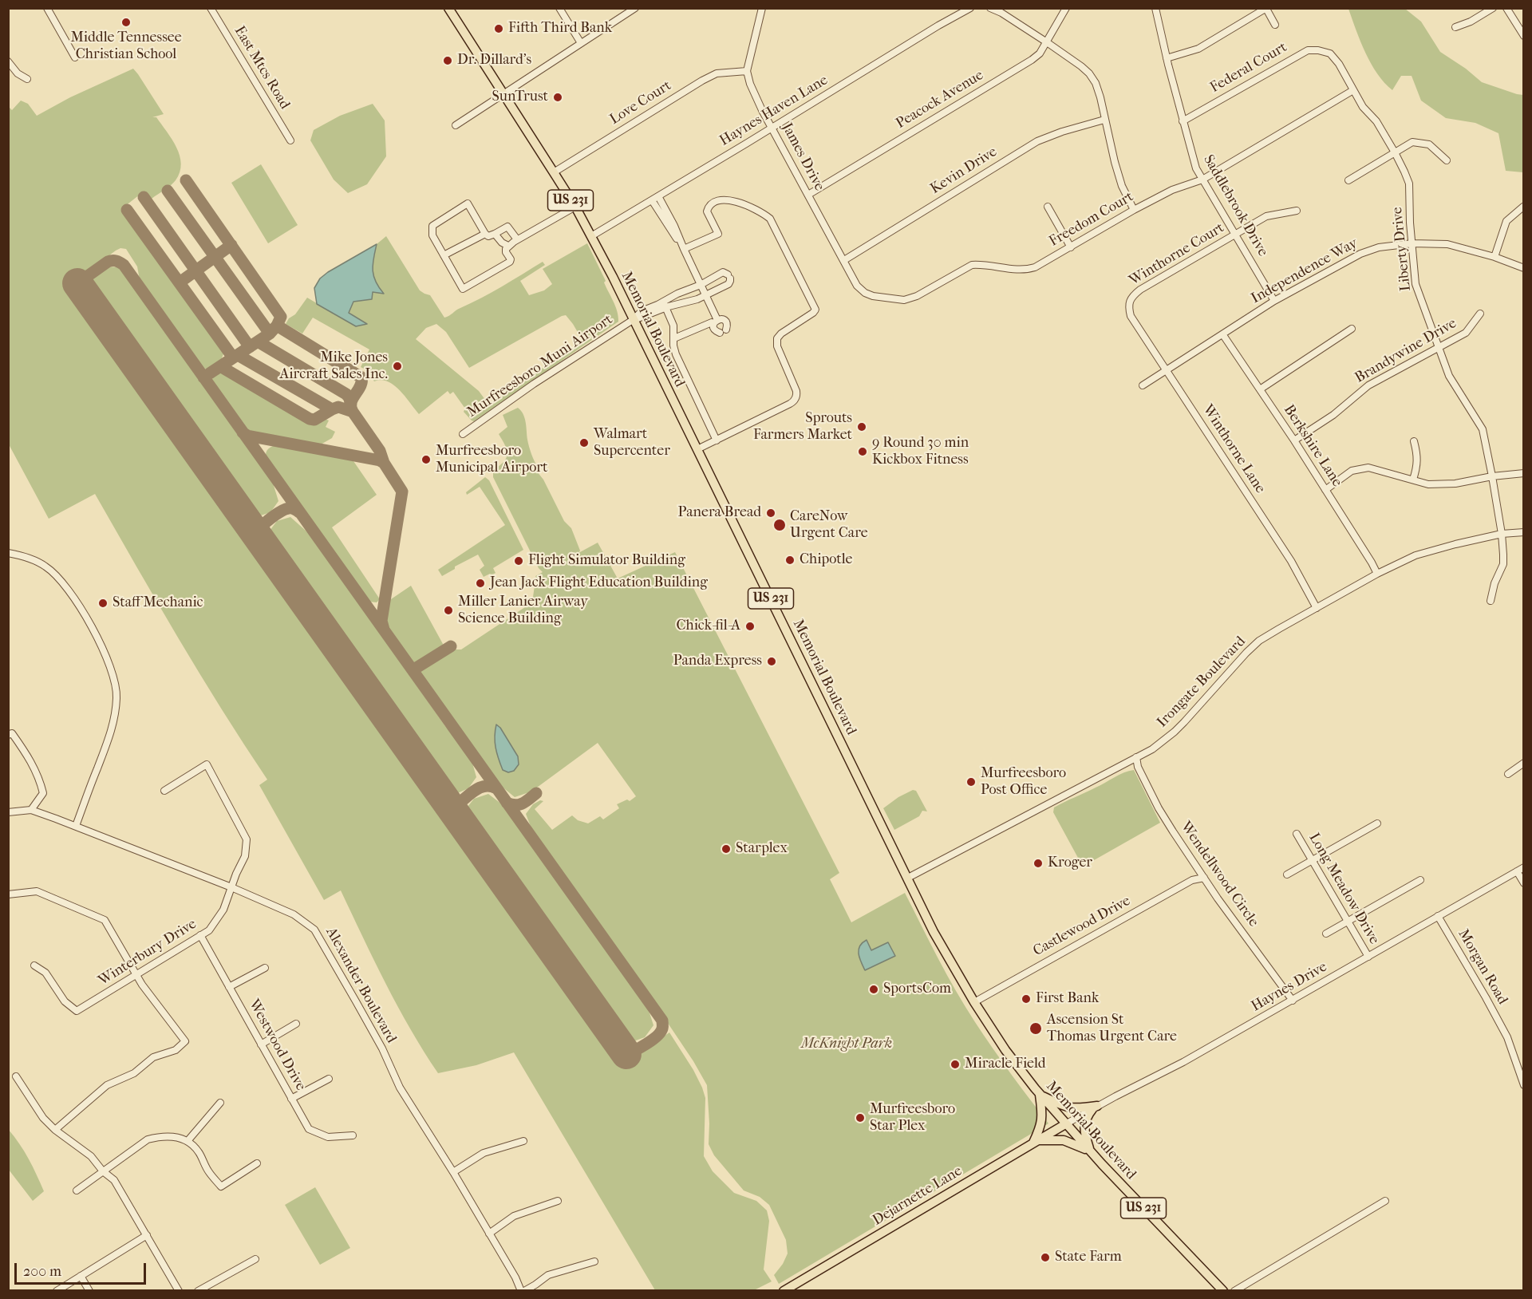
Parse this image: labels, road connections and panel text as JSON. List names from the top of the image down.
{
  "streets": {
    "main road": ["US 231", "Memorial Boulevard", "Dejarnette Lane"],
    "street": [
      "East Mtcs Road",
      "Federal Court",
      "Peacock Avenue",
      "Love Court",
      "Haynes Haven Lane",
      "James Drive",
      "Kevin Drive",
      "Saddlebrook Drive",
      "Freedom Court",
      "Liberty Drive",
      "Winthorne Court",
      "Independence Way",
      "Brandywine Drive",
      "Murfreesboro Muni Airport",
      "Berkshire Lane",
      "Winthorne Lane",
      "Irongate Boulevard",
      "Wendellwood Circle",
      "Long Meadow Drive",
      "Castlewood Drive",
      "Winterbury Drive",
      "Morgan Road",
      "Alexander Boulevard",
      "Haynes Drive",
      "Westwood Drive"
    ]
  },
  "crossings": [
    ["Federal Court", "Saddlebrook Drive"],
    ["Federal Court", "Liberty Drive"],
    ["Peacock Avenue", "James Drive"],
    ["Love Court", "James Drive"],
    ["Love Court", "Memorial Boulevard"],
    ["Haynes Haven Lane", "James Drive"],
    ["Haynes Haven Lane", "Memorial Boulevard"],
    ["James Drive", "Kevin Drive"],
    ["James Drive", "Freedom Court"],
    ["Kevin Drive", "Freedom Court"],
    ["Saddlebrook Drive", "Freedom Court"],
    ["Saddlebrook Drive", "Winthorne Court"],
    ["Saddlebrook Drive", "Independence Way"],
    ["Freedom Court", "Liberty Drive"],
    ["Liberty Drive", "Independence Way"],
    ["Liberty Drive", "Brandywine Drive"],
    ["Liberty Drive", "Irongate Boulevard"],
    ["Winthorne Court", "Winthorne Lane"],
    ["Independence Way", "Berkshire Lane"],
    ["Independence Way", "Winthorne Lane"],
    ["Memorial Boulevard", "Murfreesboro Muni Airport"],
    ["Memorial Boulevard", "Irongate Boulevard"],
    ["Memorial Boulevard", "Castlewood Drive"],
    ["Memorial Boulevard", "Haynes Drive"],
    ["Memorial Boulevard", "Dejarnette Lane"],
    ["Brandywine Drive", "Berkshire Lane"],
    ["Berkshire Lane", "Irongate Boulevard"],
    ["Winthorne Lane", "Irongate Boulevard"],
    ["Irongate Boulevard", "Wendellwood Circle"],
    ["Wendellwood Circle", "Castlewood Drive"],
    ["Wendellwood Circle", "Haynes Drive"],
    ["Long Meadow Drive", "Haynes Drive"],
    ["Winterbury Drive", "Alexander Boulevard"],
    ["Winterbury Drive", "Westwood Drive"],
    ["Morgan Road", "Haynes Drive"],
    ["Haynes Drive", "Dejarnette Lane"]
  ],
  "parks": ["McKnight Park"],
  "places": [
    "Middle Tennessee Christian School",
    "Fifth Third Bank",
    "Dr. Dillard's",
    "SunTrust",
    "Mike Jones Aircraft Sales Inc.",
    "Sprouts Farmers Market",
    "Walmart Supercenter",
    "9 Round 30 min Kickbox Fitness",
    "Murfreesboro Municipal Airport",
    "Panera Bread",
    "CareNow Urgent Care",
    "Chipotle",
    "Flight Simulator Building",
    "Jean Jack Flight Education Building",
    "Staff Mechanic",
    "Miller Lanier Airway Science Building",
    "Chick-fil-A",
    "Panda Express",
    "Murfreesboro Post Office",
    "Starplex",
    "Kroger",
    "SportsCom",
    "First Bank",
    "Ascension St Thomas Urgent Care",
    "Miracle Field",
    "Murfreesboro Star Plex",
    "State Farm"
  ],
  "scale_bar": "200 m"
}
